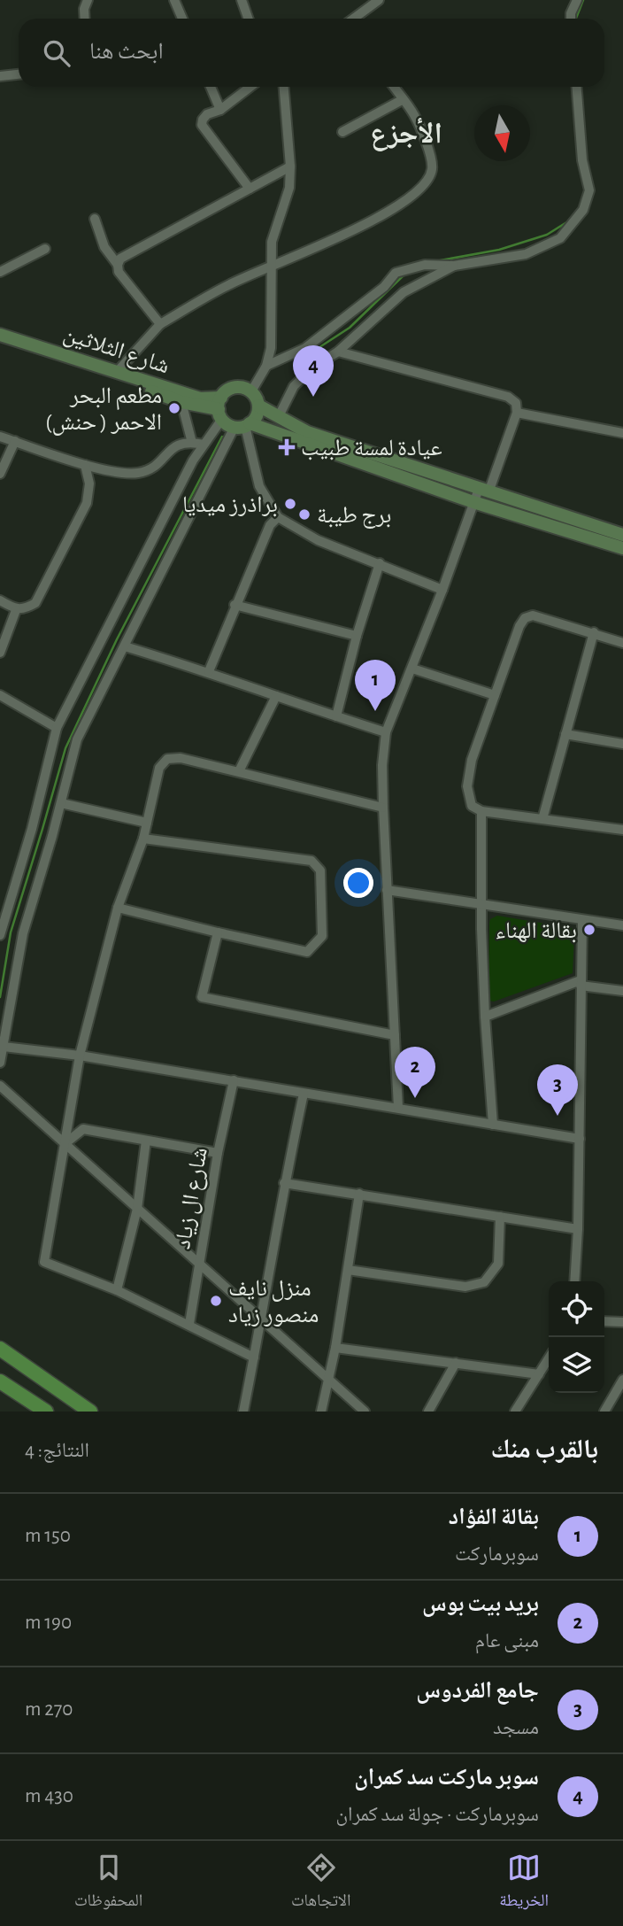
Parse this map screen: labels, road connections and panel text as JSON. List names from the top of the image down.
{
  "streets": {
    "main road": ["شارع الثلاثين"],
    "street": ["شارع ال زياد"]
  },
  "districts": ["الأجزع"],
  "places": {
    "other": [
      "مطعم البحر الاحمر ( حنش)",
      "براذرز ميديا",
      "برج طيبة",
      "بقالة الهناء",
      "منزل نايف منصور زياد"
    ],
    "health": ["عيادة لمسة طبيب"]
  },
  "north": "bottom",
  "page": {
    "search": "ابحث هنا",
    "pins": [
      "4",
      "1",
      "2",
      "3"
    ],
    "heading": ["بالقرب منك", "النتائج: 4"],
    "list": [
      {
        "mark": "1",
        "name": "بقالة الفؤاد",
        "note": "سوبرماركت",
        "value": "150 m"
      },
      {
        "mark": "2",
        "name": "بريد بيت بوس",
        "note": "مبنى عام",
        "value": "190 m"
      },
      {
        "mark": "3",
        "name": "جامع الفردوس",
        "note": "مسجد",
        "value": "270 m"
      },
      {
        "mark": "4",
        "name": "سوبر ماركت سد كمران",
        "note": "سوبرماركت · جولة سد كمران",
        "value": "430 m"
      }
    ],
    "nav": ["الخريطة", "الاتجاهات", "المحفوظات"]
  }
}
